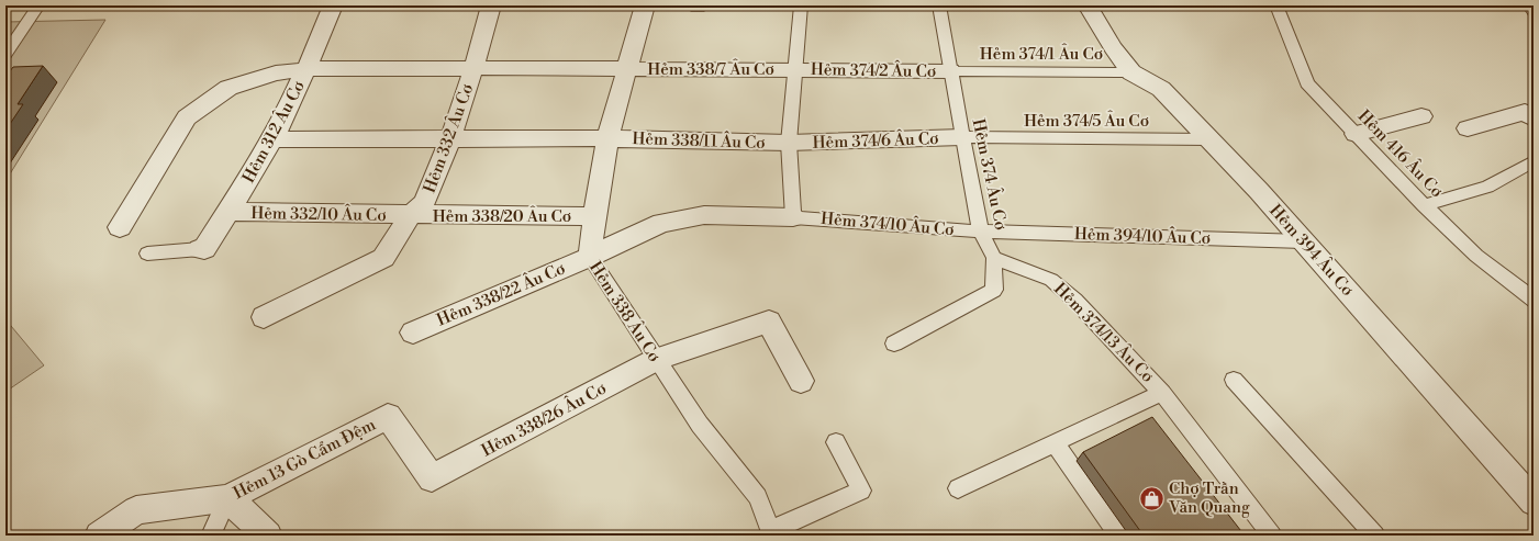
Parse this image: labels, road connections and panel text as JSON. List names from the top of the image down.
{
  "streets": {
    "street": [
      "Hẻm 338/7 Âu Cơ",
      "Hẻm 374/2 Âu Cơ",
      "Hẻm 312 Âu Cơ",
      "Hẻm 332 Âu Cơ",
      "Hẻm 338/11 Âu Cơ",
      "Hẻm 374/6 Âu Cơ",
      "Hẻm 332/10 Âu Cơ",
      "Hẻm 338/20 Âu Cơ",
      "Hẻm 394 Âu Cơ",
      "Hẻm 338/22 Âu Cơ",
      "Hẻm 338 Âu Cơ",
      "Hẻm 338/26 Âu Cơ",
      "Hẻm 13 Gò Cẩm Đệm"
    ],
    "lane": [
      "Hẻm 374/1 Âu Cơ",
      "Hẻm 374/5 Âu Cơ",
      "Hẻm 416 Âu Cơ",
      "Hẻm 374 Âu Cơ",
      "Hẻm 374/10 Âu Cơ",
      "Hẻm 394/10 Âu Cơ",
      "Hẻm 374/13 Âu Cơ"
    ]
  },
  "crossings": [
    ["Hẻm 374/1 Âu Cơ", "Hẻm 374/2 Âu Cơ"],
    ["Hẻm 374/1 Âu Cơ", "Hẻm 374 Âu Cơ"],
    ["Hẻm 374/1 Âu Cơ", "Hẻm 394 Âu Cơ"],
    ["Hẻm 338/7 Âu Cơ", "Hẻm 374/2 Âu Cơ"],
    ["Hẻm 338/7 Âu Cơ", "Hẻm 312 Âu Cơ"],
    ["Hẻm 338/7 Âu Cơ", "Hẻm 332 Âu Cơ"],
    ["Hẻm 338/7 Âu Cơ", "Hẻm 338 Âu Cơ"],
    ["Hẻm 374/2 Âu Cơ", "Hẻm 374 Âu Cơ"],
    ["Hẻm 374/5 Âu Cơ", "Hẻm 374/6 Âu Cơ"],
    ["Hẻm 374/5 Âu Cơ", "Hẻm 374 Âu Cơ"],
    ["Hẻm 374/5 Âu Cơ", "Hẻm 394 Âu Cơ"],
    ["Hẻm 312 Âu Cơ", "Hẻm 338/11 Âu Cơ"],
    ["Hẻm 312 Âu Cơ", "Hẻm 332/10 Âu Cơ"],
    ["Hẻm 332 Âu Cơ", "Hẻm 338/11 Âu Cơ"],
    ["Hẻm 332 Âu Cơ", "Hẻm 332/10 Âu Cơ"],
    ["Hẻm 332 Âu Cơ", "Hẻm 338/20 Âu Cơ"],
    ["Hẻm 338/11 Âu Cơ", "Hẻm 374/6 Âu Cơ"],
    ["Hẻm 338/11 Âu Cơ", "Hẻm 338 Âu Cơ"],
    ["Hẻm 374/6 Âu Cơ", "Hẻm 374 Âu Cơ"],
    ["Hẻm 374 Âu Cơ", "Hẻm 374/10 Âu Cơ"],
    ["Hẻm 374 Âu Cơ", "Hẻm 394/10 Âu Cơ"],
    ["Hẻm 374 Âu Cơ", "Hẻm 374/13 Âu Cơ"],
    ["Hẻm 332/10 Âu Cơ", "Hẻm 338/20 Âu Cơ"],
    ["Hẻm 338/20 Âu Cơ", "Hẻm 338 Âu Cơ"],
    ["Hẻm 374/10 Âu Cơ", "Hẻm 394/10 Âu Cơ"],
    ["Hẻm 374/10 Âu Cơ", "Hẻm 338/22 Âu Cơ"],
    ["Hẻm 394/10 Âu Cơ", "Hẻm 394 Âu Cơ"],
    ["Hẻm 338/22 Âu Cơ", "Hẻm 338 Âu Cơ"],
    ["Hẻm 338 Âu Cơ", "Hẻm 338/26 Âu Cơ"],
    ["Hẻm 338/26 Âu Cơ", "Hẻm 13 Gò Cẩm Đệm"]
  ],
  "places": {
    "shop": ["Chợ Trần Văn Quang"]
  }
}
